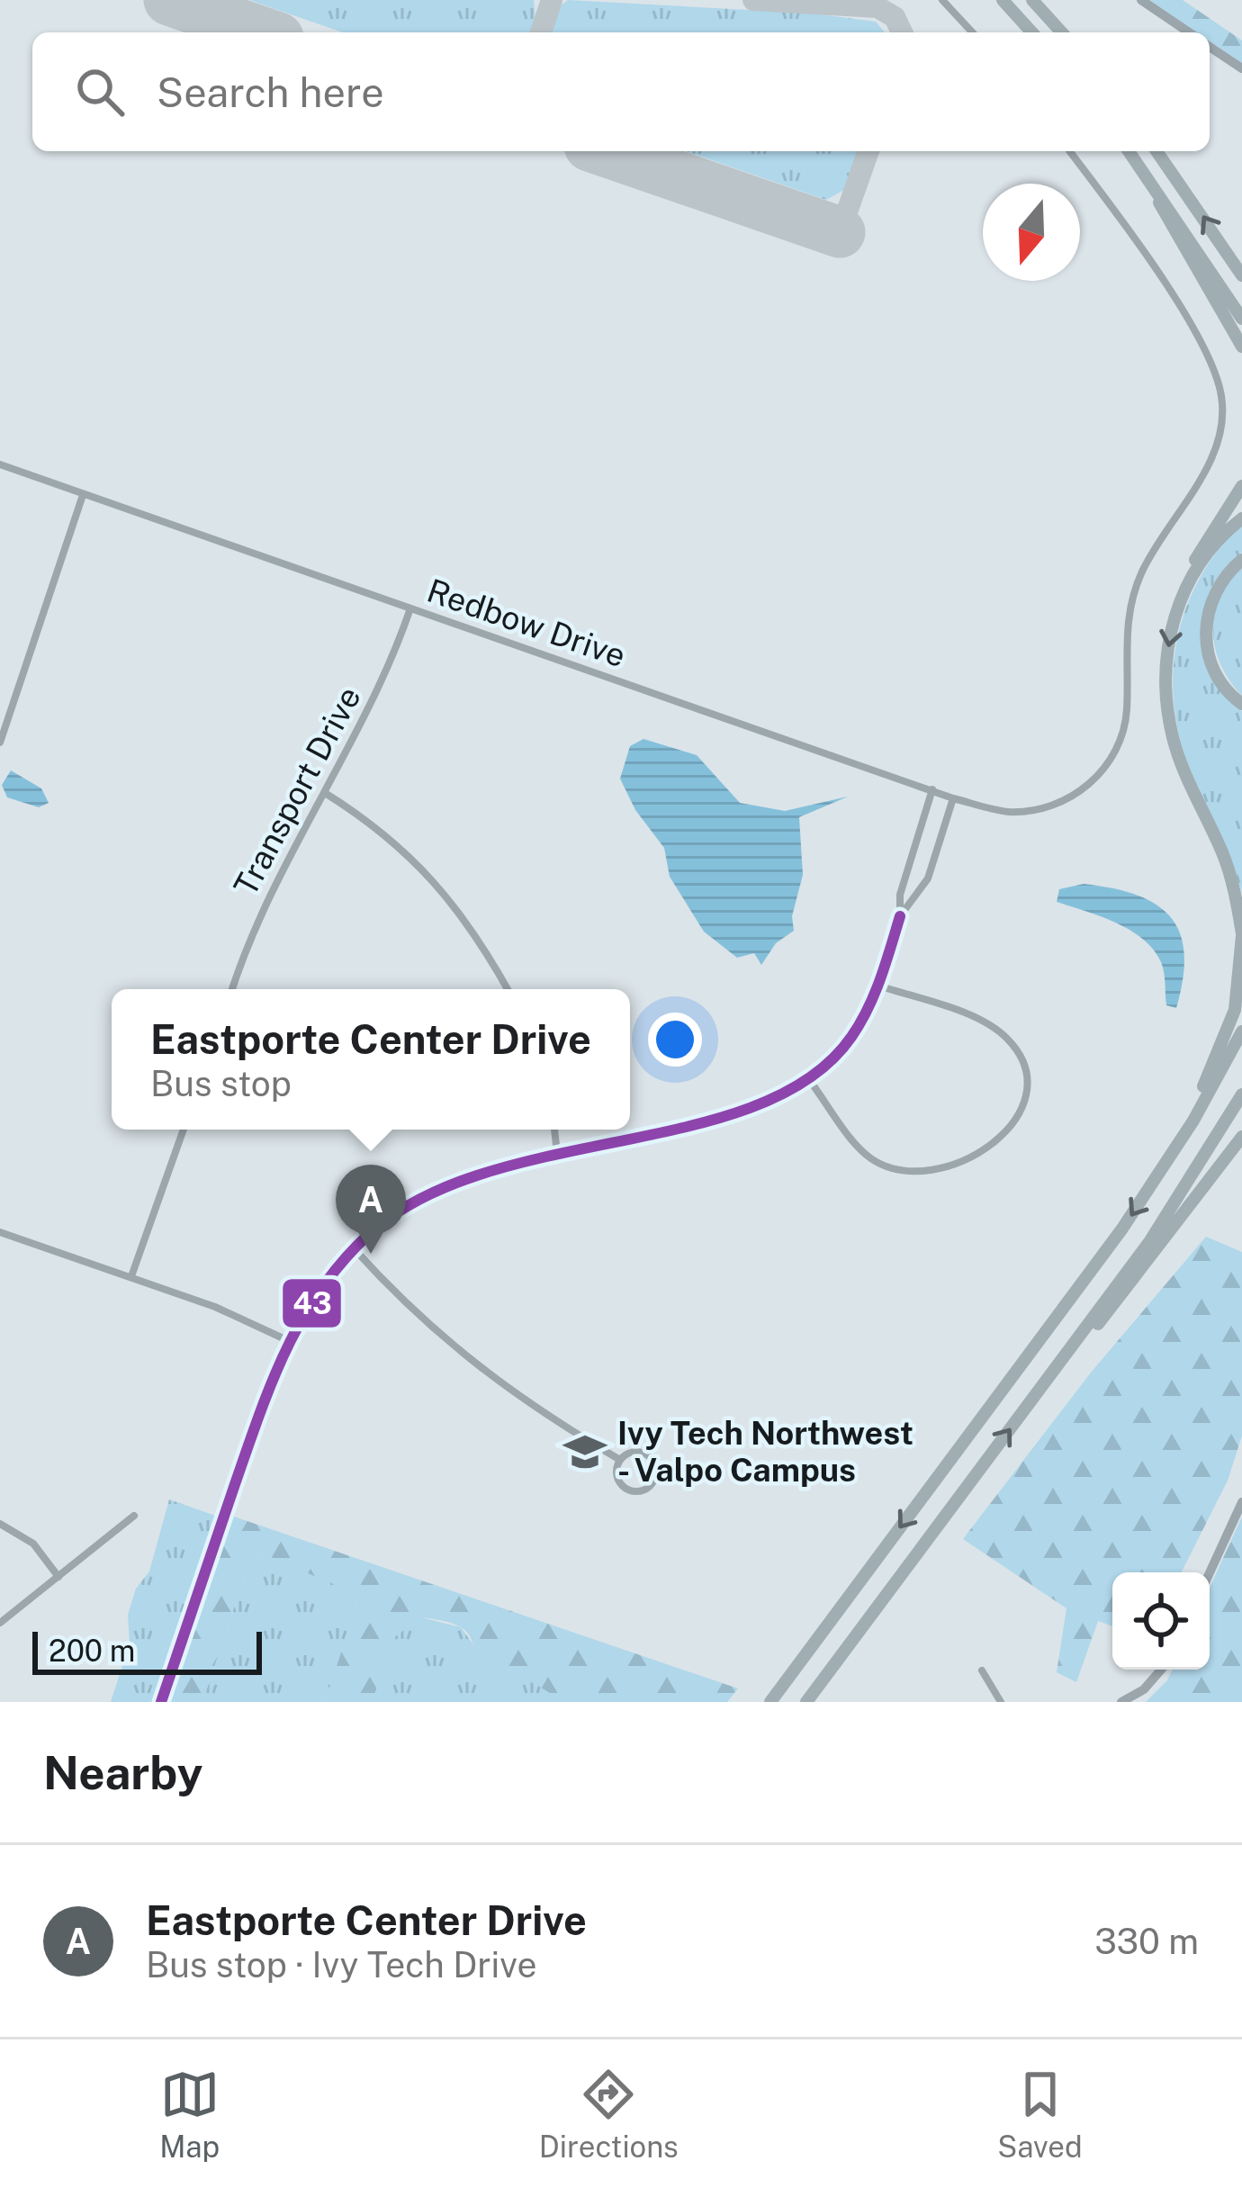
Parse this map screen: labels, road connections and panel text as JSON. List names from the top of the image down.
{
  "streets": {
    "street": ["Redbow Drive", "Transport Drive"]
  },
  "crossings": [
    ["Redbow Drive", "Transport Drive"]
  ],
  "places": {
    "school or university": ["Ivy Tech Northwest - Valpo Campus"]
  },
  "lines": ["transit line 43"],
  "scale_bar": "200 m",
  "north": "bottom",
  "page": {
    "search": "Search here",
    "popup": ["Eastporte Center Drive", "Bus stop"],
    "pins": "A",
    "scale": "200 m",
    "heading": "Nearby",
    "list": [
      {
        "mark": "A",
        "name": "Eastporte Center Drive",
        "note": "Bus stop · Ivy Tech Drive",
        "value": "330 m"
      }
    ],
    "nav": ["Map", "Directions", "Saved"]
  }
}
